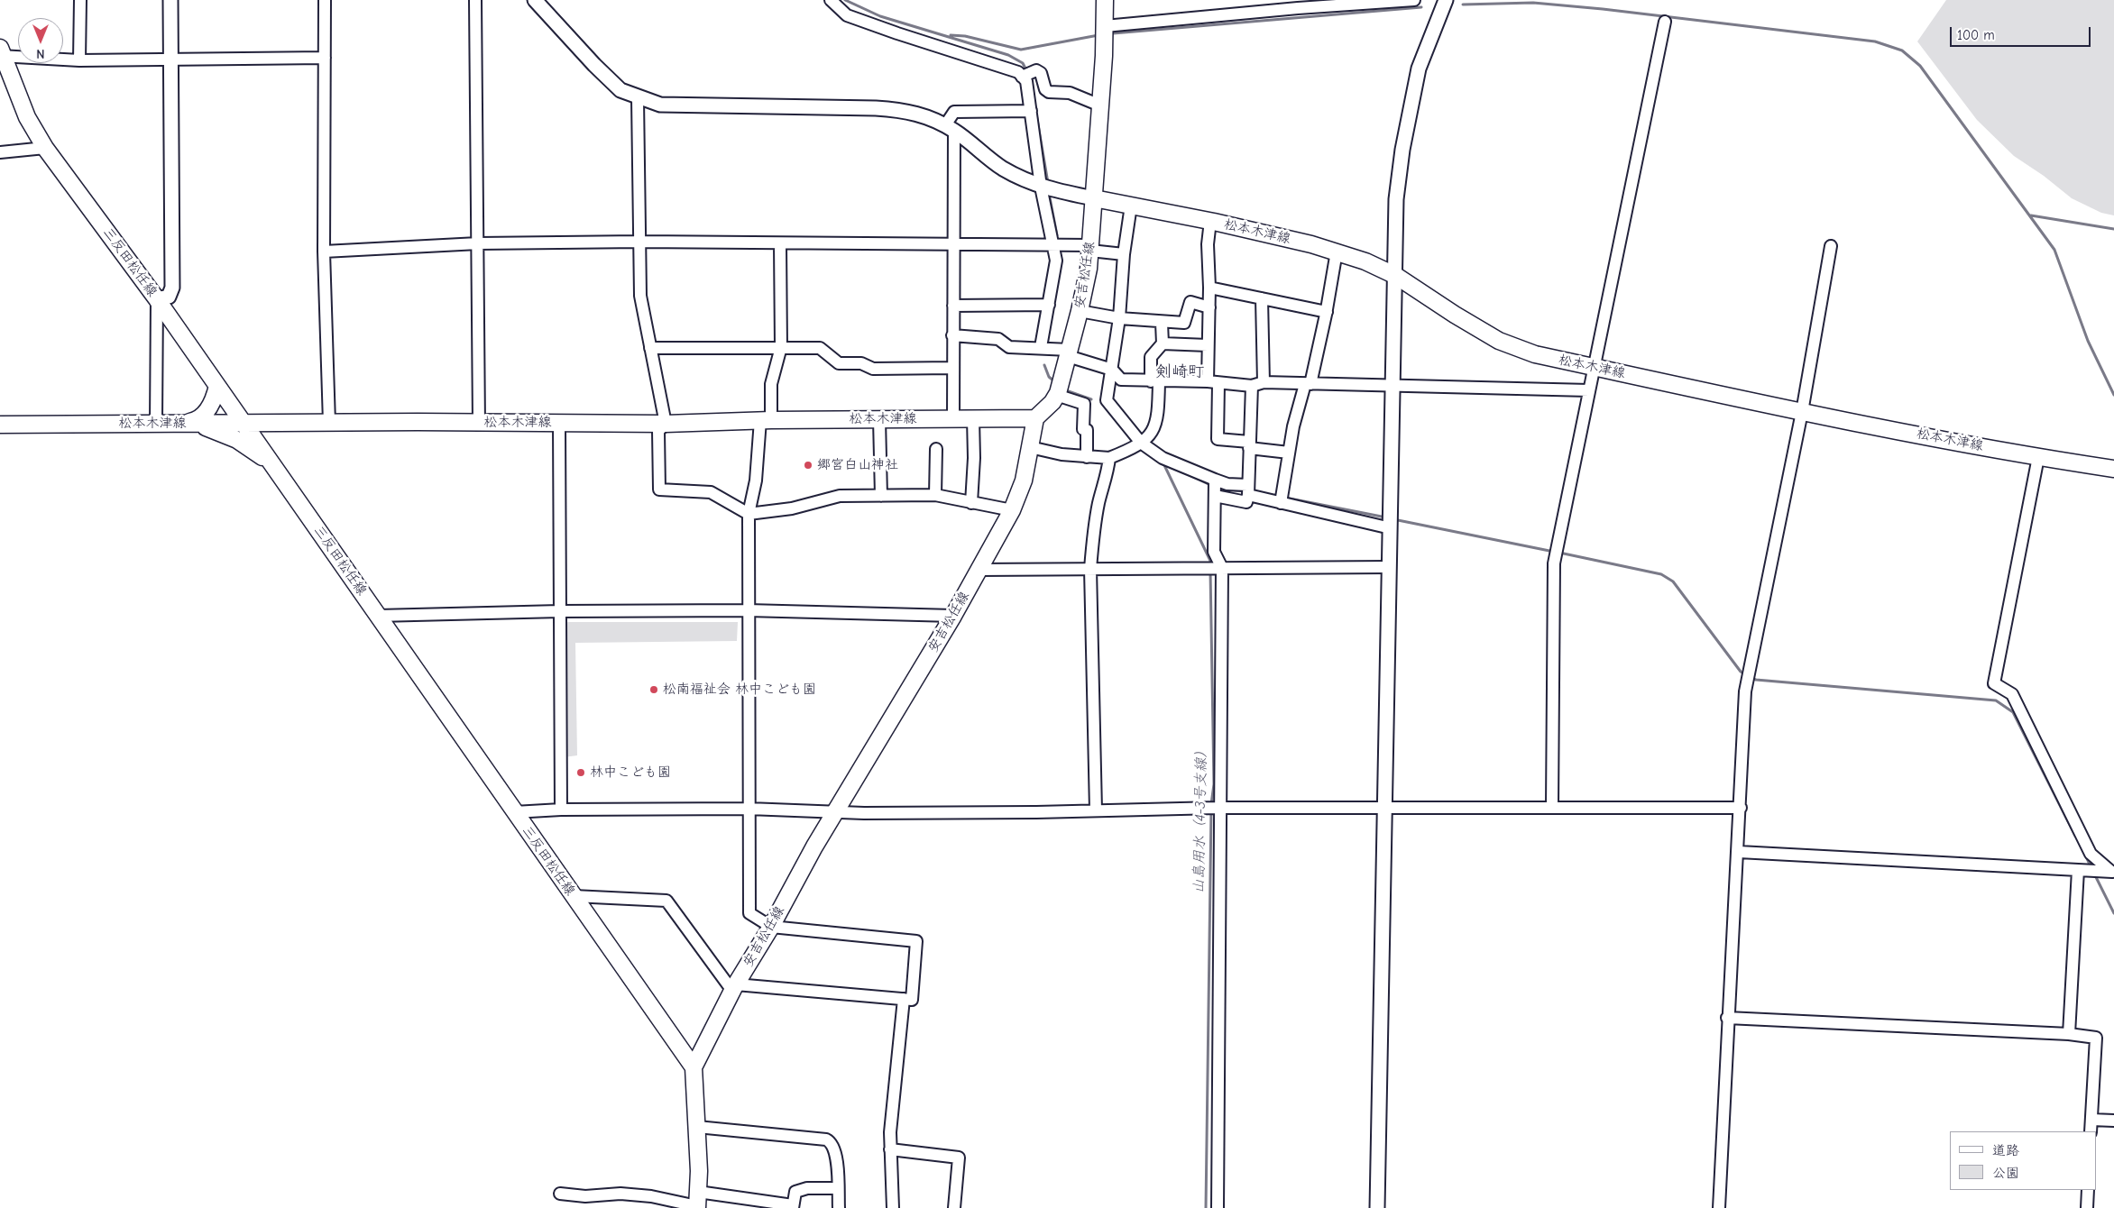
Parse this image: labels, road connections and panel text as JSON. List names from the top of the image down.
{
  "streets": {
    "main road": ["松本木津線", "三反田松任線", "安吉松任線"]
  },
  "crossings": [
    ["松本木津線", "三反田松任線"],
    ["松本木津線", "安吉松任線"],
    ["三反田松任線", "安吉松任線"]
  ],
  "districts": ["剣崎町"],
  "water": ["山島用水（4-3号支線）"],
  "places": ["郷宮白山神社", "松南福祉会 林中こども園", "林中こども園"],
  "legend": ["道路", "公園"],
  "scale_bar": "100 m",
  "north": "bottom"
}
